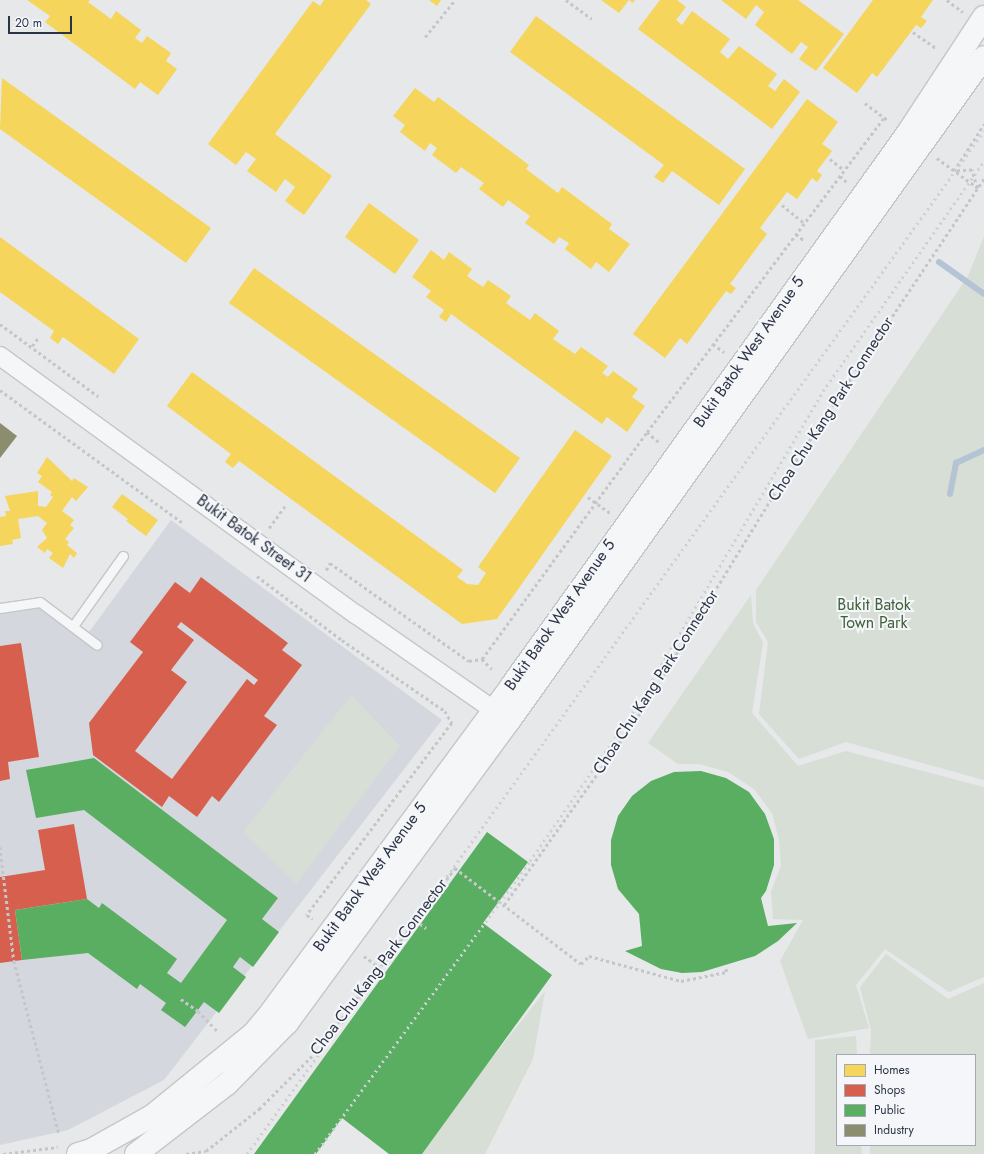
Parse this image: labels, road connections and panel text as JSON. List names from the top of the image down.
{
  "streets": {
    "street": ["Bukit Batok West Avenue 5", "Bukit Batok Street 31"],
    "path": ["Choa Chu Kang Park Connector"]
  },
  "crossings": [
    ["Bukit Batok West Avenue 5", "Bukit Batok Street 31"]
  ],
  "parks": ["Bukit Batok Town Park"],
  "legend": [
    "Homes",
    "Shops",
    "Public",
    "Industry"
  ],
  "scale_bar": "20 m"
}
